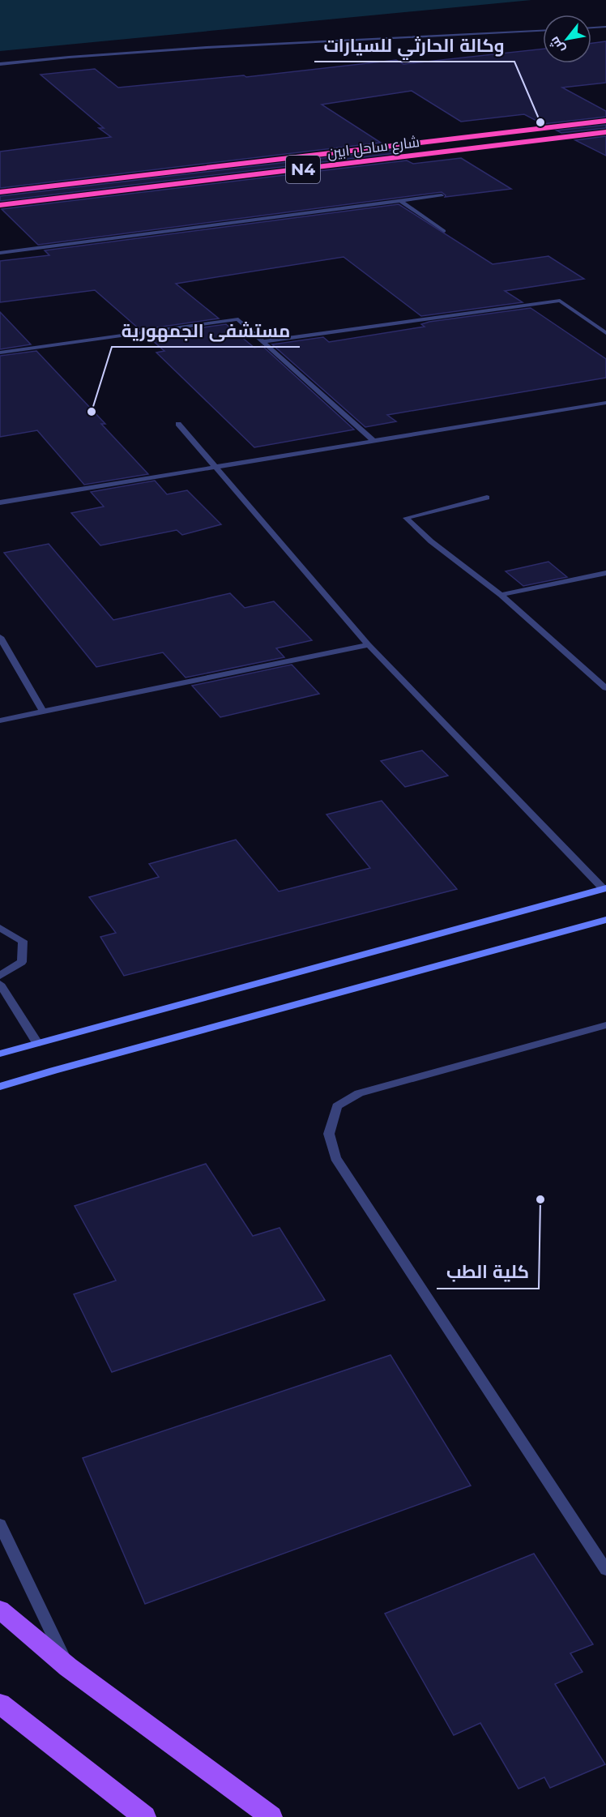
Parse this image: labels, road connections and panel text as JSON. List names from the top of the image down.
{
  "streets": {
    "highway": ["شارع ساحل ابين", "N4"]
  },
  "places": ["وكالة الحارثي للسيارات", "مستشفى الجمهورية", "كلية الطب"],
  "north": "bottom left"
}
